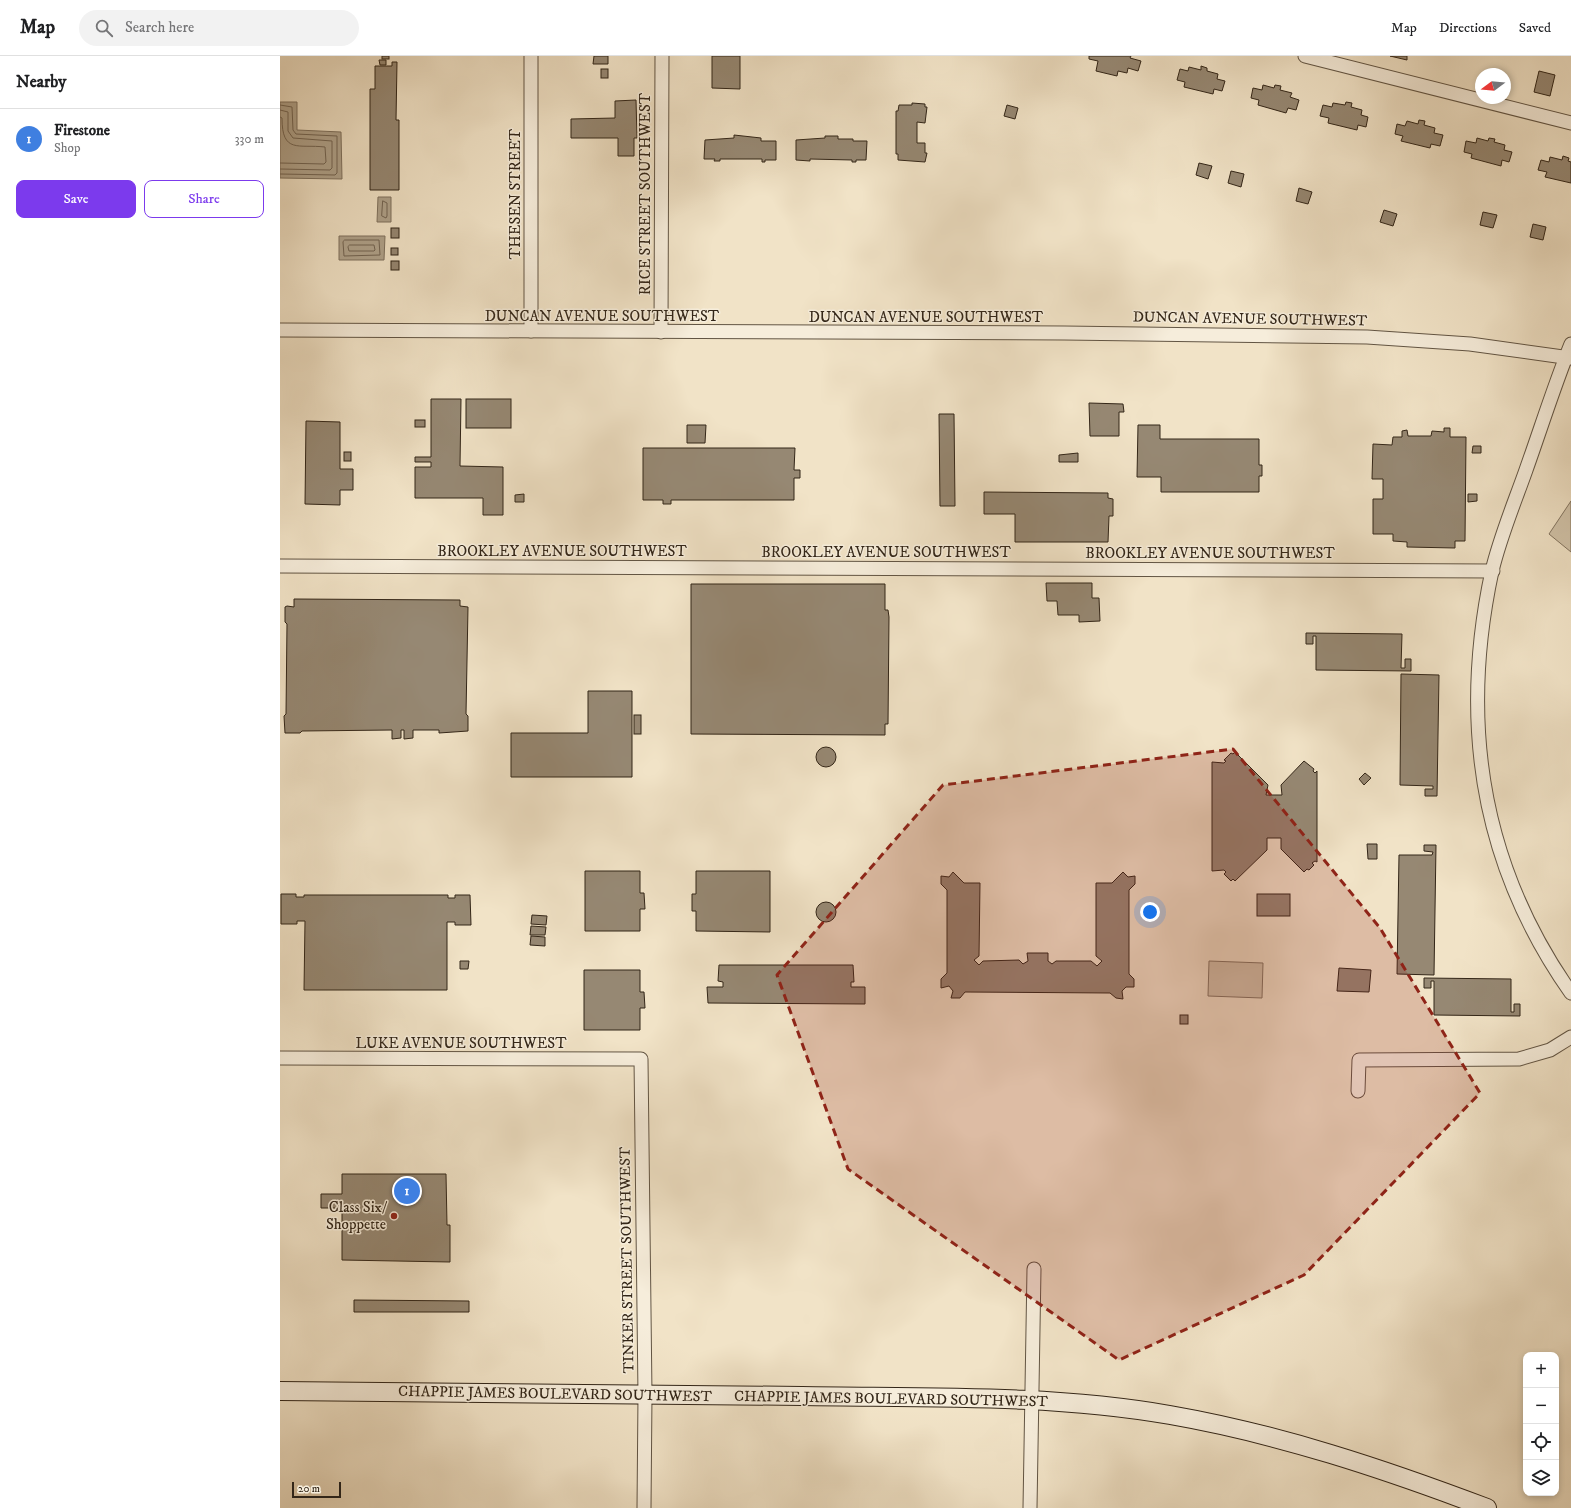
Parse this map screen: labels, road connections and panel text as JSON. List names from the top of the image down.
{
  "streets": {
    "street": [
      "THESEN STREET",
      "RICE STREET SOUTHWEST",
      "DUNCAN AVENUE SOUTHWEST",
      "BROOKLEY AVENUE SOUTHWEST",
      "LUKE AVENUE SOUTHWEST",
      "TINKER STREET SOUTHWEST",
      "CHAPPIE JAMES BOULEVARD SOUTHWEST"
    ]
  },
  "crossings": [
    ["THESEN STREET", "DUNCAN AVENUE SOUTHWEST"],
    ["RICE STREET SOUTHWEST", "DUNCAN AVENUE SOUTHWEST"],
    ["LUKE AVENUE SOUTHWEST", "TINKER STREET SOUTHWEST"],
    ["TINKER STREET SOUTHWEST", "CHAPPIE JAMES BOULEVARD SOUTHWEST"]
  ],
  "places": ["Class Six/ Shoppette"],
  "scale_bar": "20 m",
  "north": "left",
  "page": {
    "header": "Map",
    "search": "Search here",
    "nav": ["Map", "Directions", "Saved"],
    "heading": "Nearby",
    "list": [
      {
        "mark": "1",
        "name": "Firestone",
        "note": "Shop",
        "value": "330 m"
      }
    ],
    "buttons": ["Save", "Share"],
    "pins": "1",
    "map_buttons": ["+", "−"],
    "scale": "20 m"
  }
}
